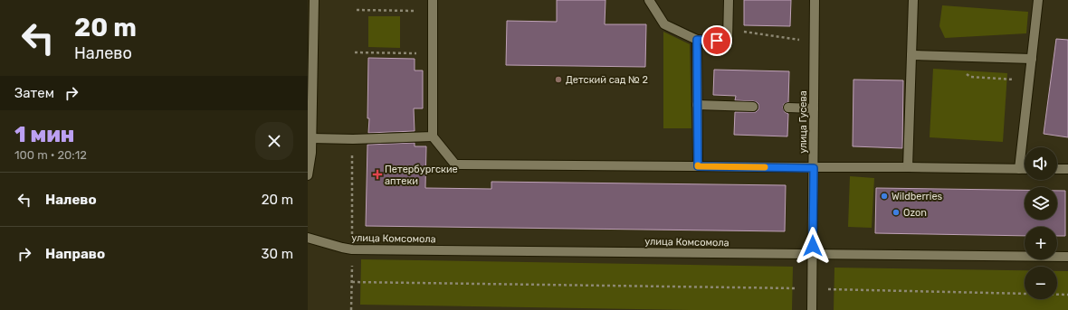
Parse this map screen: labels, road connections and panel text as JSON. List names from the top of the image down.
{
  "streets": {
    "street": ["улица Гусева", "улица Комсомола"]
  },
  "crossings": [
    ["улица Гусева", "улица Комсомола"]
  ],
  "places": {
    "other": ["Детский сад № 2", "Wildberries", "Ozon"],
    "health": ["Петербургские аптеки"]
  },
  "page": {
    "turn": ["20 m", "Налево"],
    "then": "Затем",
    "heading": ["1 мин", "100 m · 20:12"],
    "map_buttons": ["+", "−"],
    "list": [
      {
        "name": "Налево",
        "value": "20 m"
      },
      {
        "name": "Направо",
        "value": "30 m"
      }
    ]
  }
}
